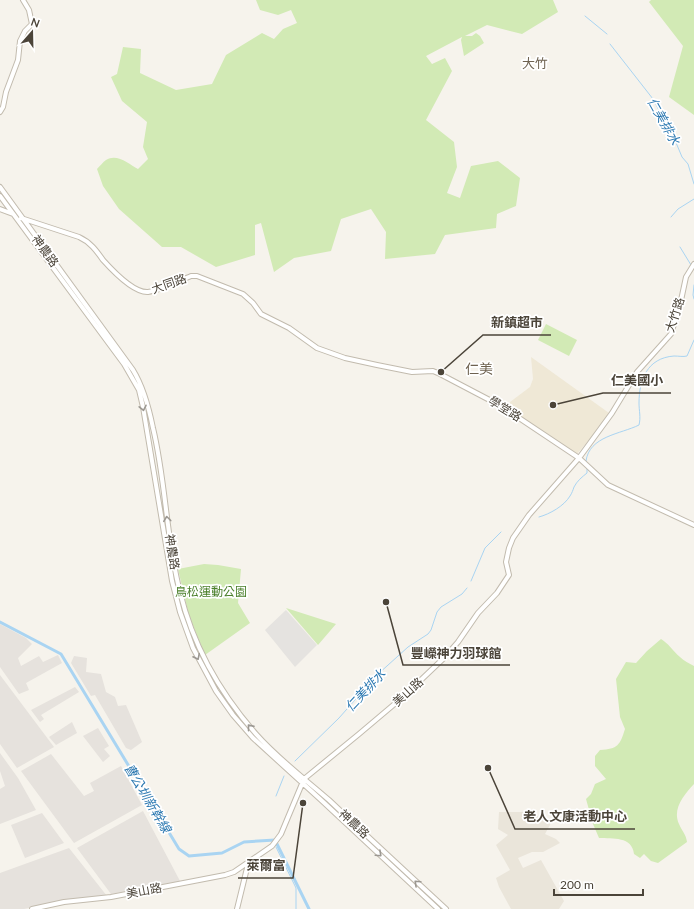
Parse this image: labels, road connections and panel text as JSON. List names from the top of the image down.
{
  "streets": {
    "street": [
      "神農路",
      "大同路",
      "大竹路",
      "學堂路",
      "美山路"
    ]
  },
  "crossings": [
    ["神農路", "大同路"],
    ["神農路", "美山路"],
    ["大同路", "學堂路"],
    ["大竹路", "學堂路"],
    ["大竹路", "美山路"],
    ["學堂路", "美山路"]
  ],
  "districts": ["大竹", "仁美"],
  "water": ["仁美排水", "曹公圳新幹線"],
  "parks": ["鳥松運動公園"],
  "places": [
    "新鎮超市",
    "仁美國小",
    "豐嶸神力羽球館",
    "老人文康活動中心",
    "萊爾富"
  ],
  "scale_bar": "200 m",
  "north": "top"
}
